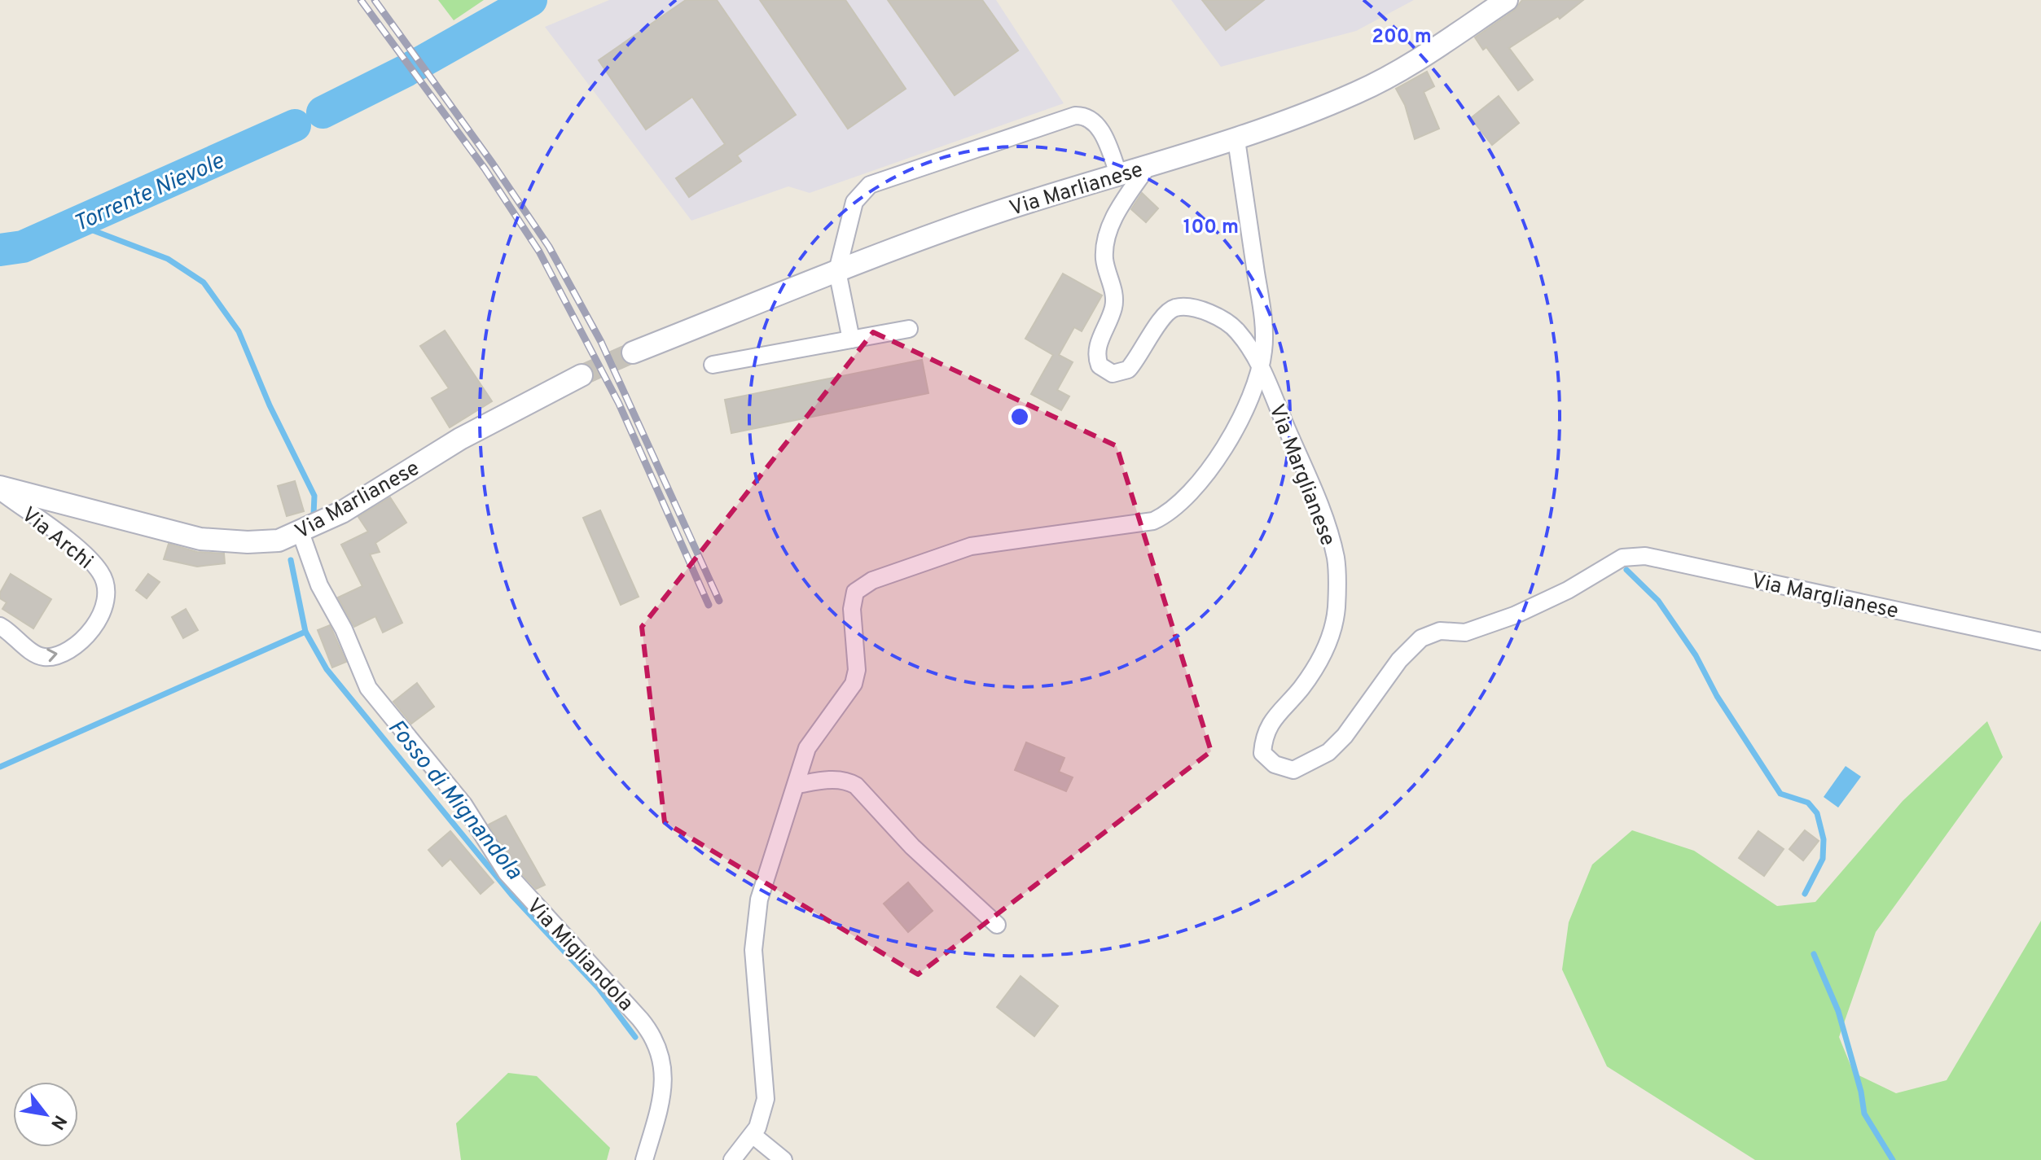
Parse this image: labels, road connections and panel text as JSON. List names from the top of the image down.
{
  "streets": {
    "street": [
      "Via Marlianese",
      "Via Marglianese",
      "Via Archi",
      "Via Migliandola"
    ]
  },
  "crossings": [
    ["Via Marlianese", "Via Marglianese"],
    ["Via Marlianese", "Via Archi"],
    ["Via Marlianese", "Via Migliandola"]
  ],
  "water": ["Torrente Nievole", "Fosso di Mignandola"],
  "north": "bottom right",
  "rings": ["200 m", "100 m"]
}
